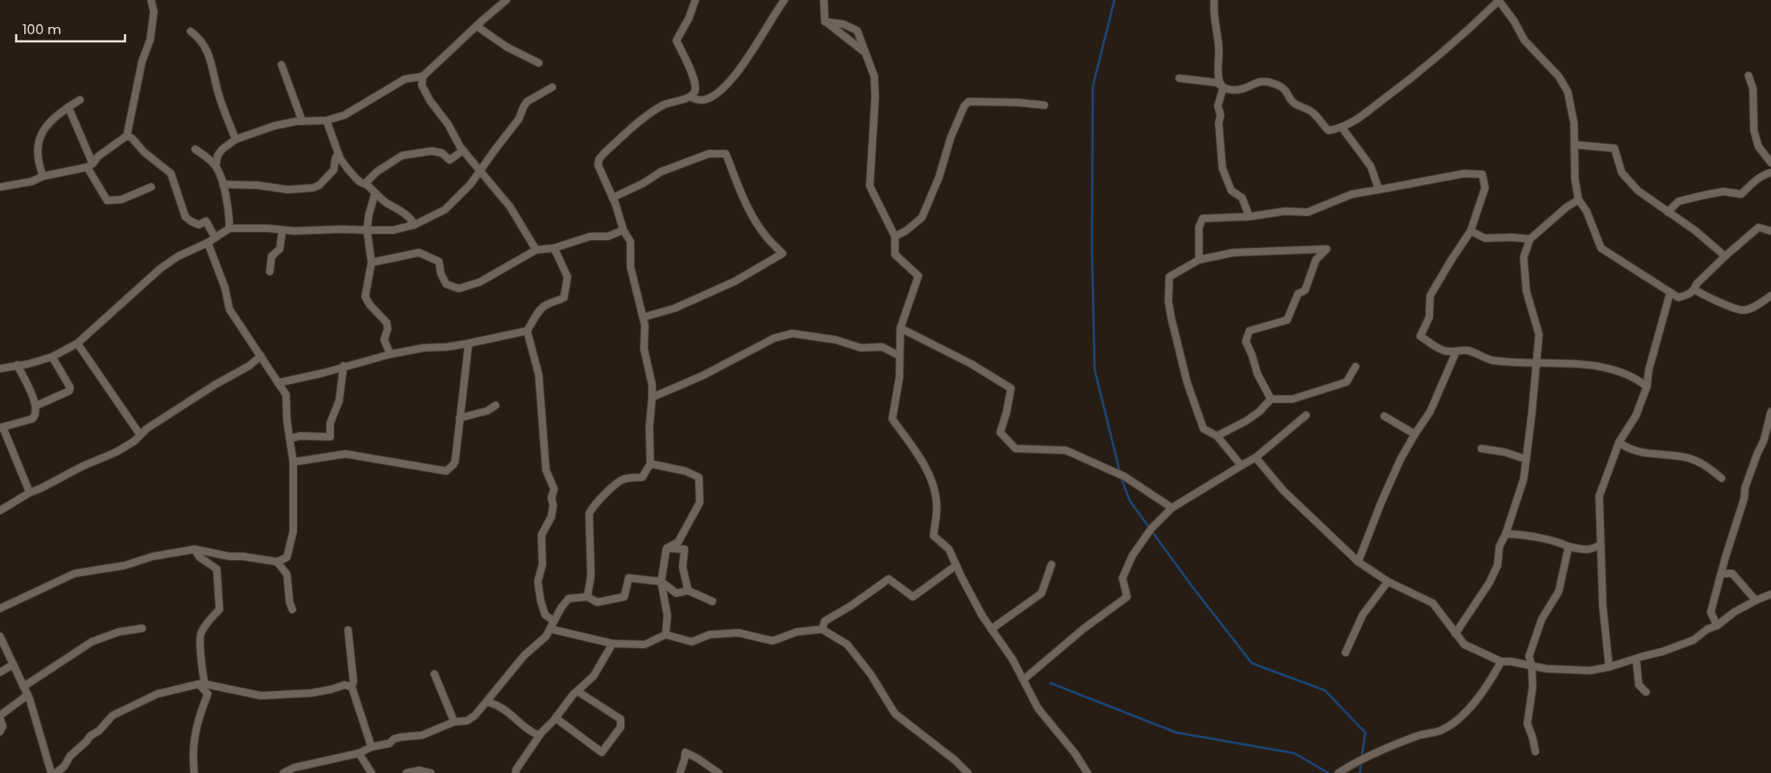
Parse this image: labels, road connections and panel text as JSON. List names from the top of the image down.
{
  "scale_bar": "100 m"
}
